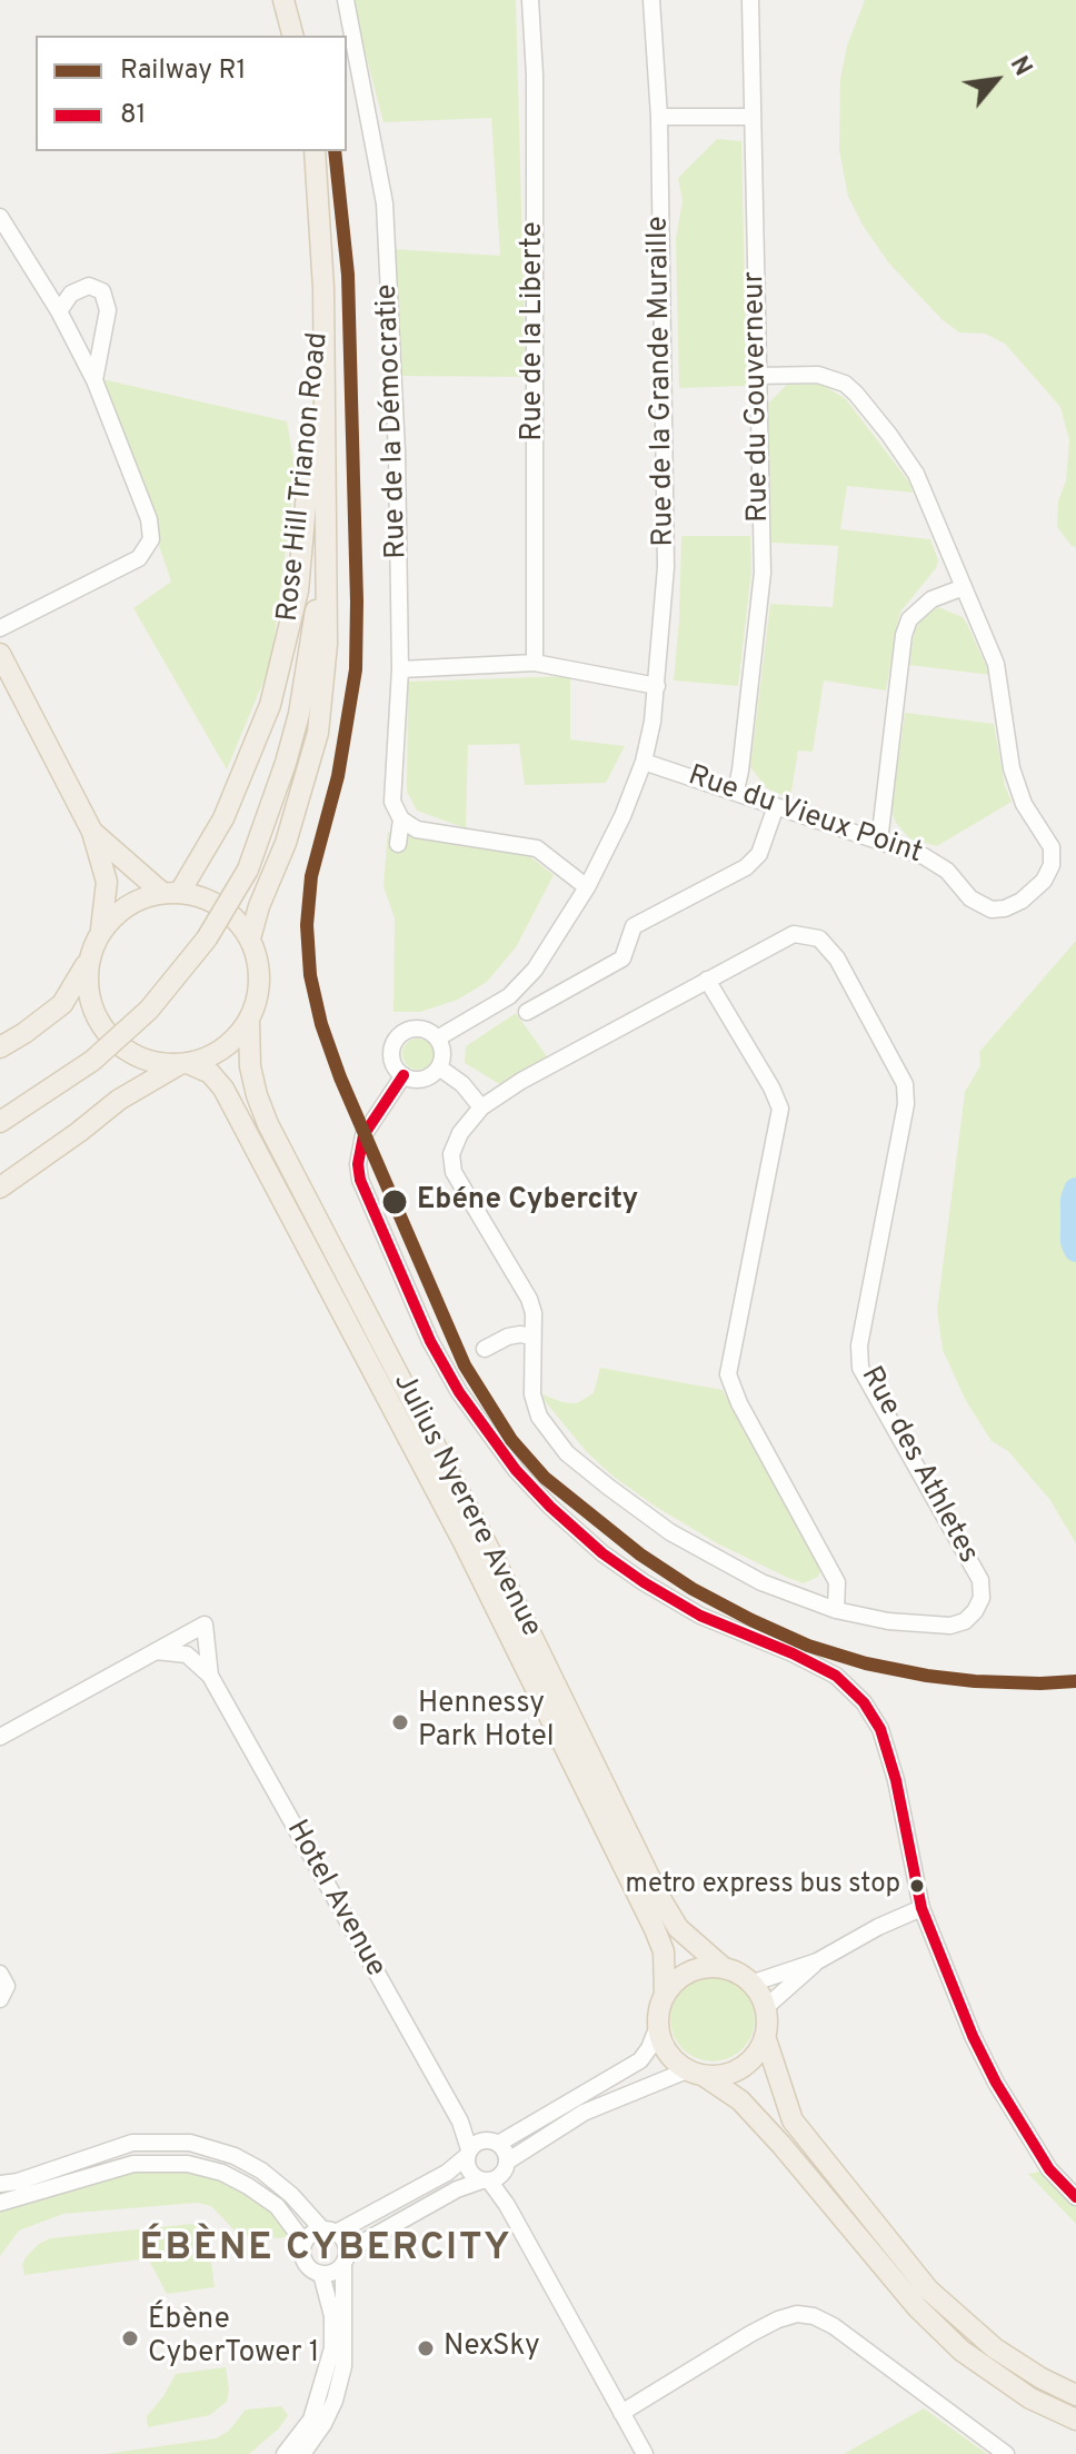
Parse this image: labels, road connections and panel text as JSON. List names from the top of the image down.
{
  "streets": {
    "main road": ["Rose Hill Trianon Road", "Julius Nyerere Avenue"],
    "street": [
      "Rue de la Liberte",
      "Rue de la Grande Muraille",
      "Rue du Gouverneur",
      "Rue de la Démocratie",
      "Rue du Vieux Point",
      "Rue des Athletes",
      "Hotel Avenue"
    ]
  },
  "crossings": [
    ["Rue de la Grande Muraille", "Rue du Vieux Point"],
    ["Rue du Gouverneur", "Rue du Vieux Point"],
    ["Rose Hill Trianon Road", "Julius Nyerere Avenue"]
  ],
  "districts": ["ÉBÈNE CYBERCITY"],
  "places": [
    "Ebéne Cybercity",
    "Hennessy Park Hotel",
    "metro express bus stop",
    "Ébène CyberTower 1",
    "NexSky"
  ],
  "lines": ["rail line R1", "transit line 81"],
  "legend": ["Railway R1", "81"],
  "north": "top right"
}
